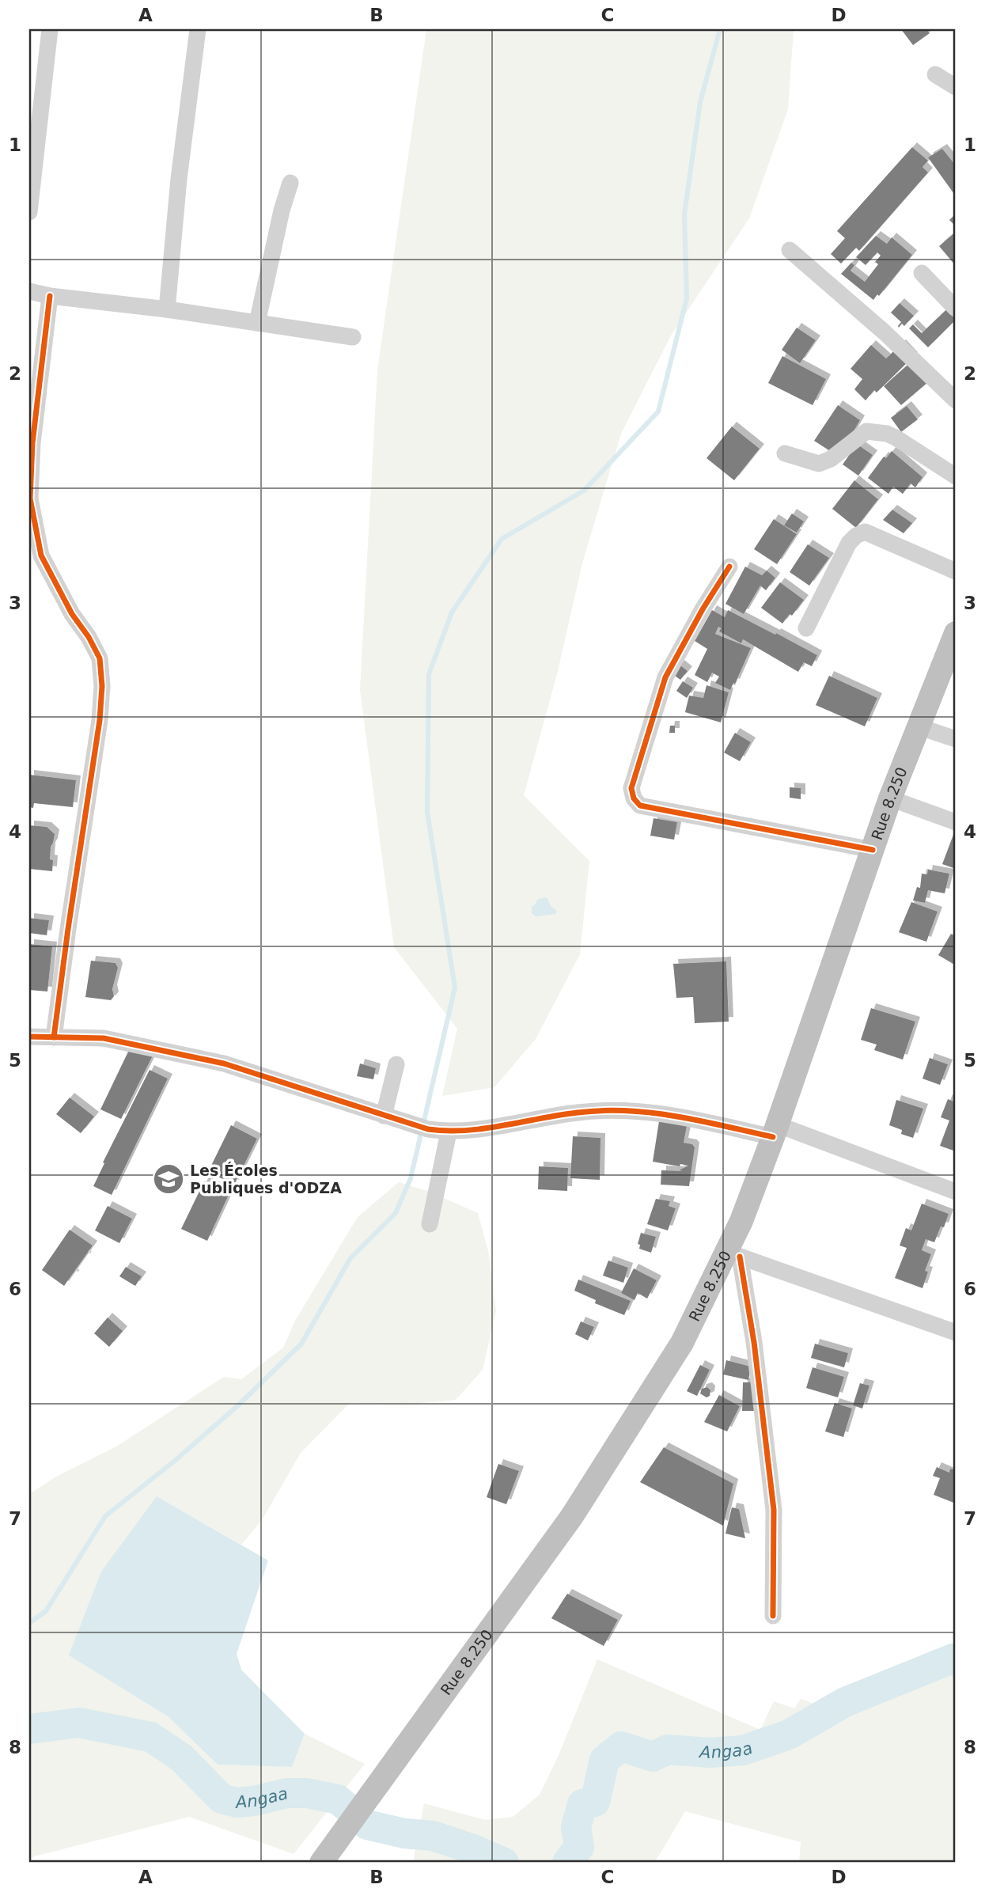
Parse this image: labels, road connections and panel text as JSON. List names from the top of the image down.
{
  "streets": {
    "highway": ["Rue 8.250"]
  },
  "water": ["Angaa"],
  "places": {
    "school or university": ["Les Écoles Publiques d'ODZA"]
  },
  "grid": {
    "columns": [
      "A",
      "B",
      "C",
      "D"
    ],
    "rows": [
      "1",
      "2",
      "3",
      "4",
      "5",
      "6",
      "7",
      "8"
    ]
  }
}
